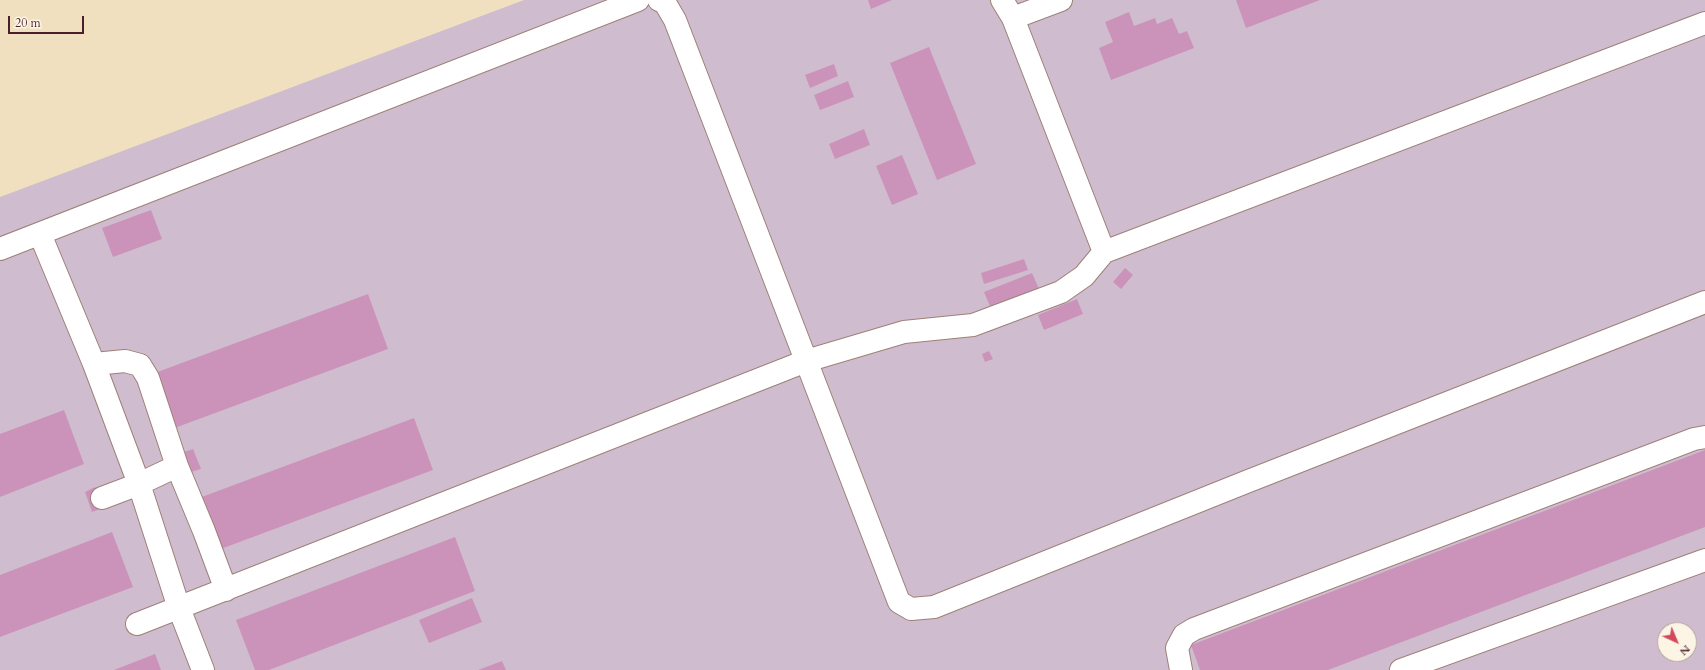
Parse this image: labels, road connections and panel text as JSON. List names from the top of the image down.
{
  "scale_bar": "20 m",
  "north": "bottom right"
}
